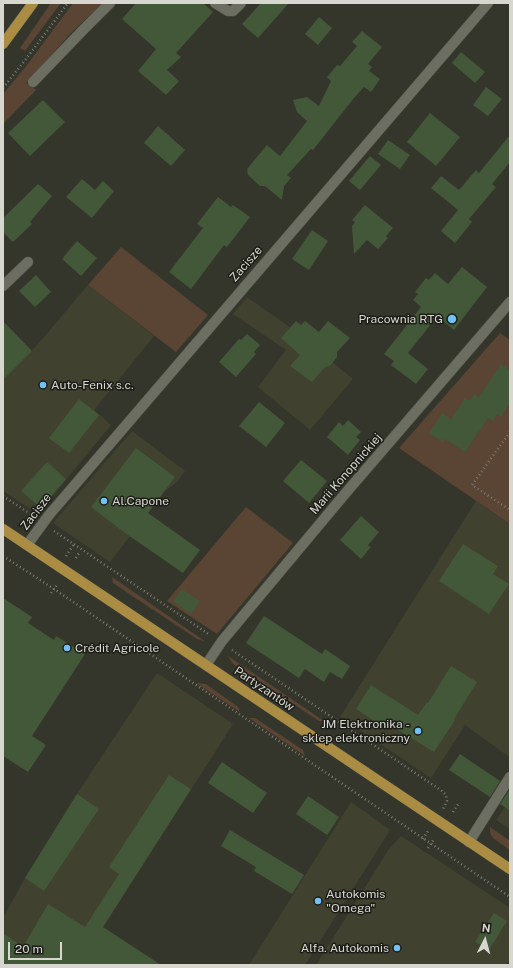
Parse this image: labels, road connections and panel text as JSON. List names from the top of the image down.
{
  "streets": {
    "main road": ["Partyzantów"],
    "street": ["Zacisze", "Marii Konopnickiej"]
  },
  "crossings": [
    ["Zacisze", "Partyzantów"],
    ["Marii Konopnickiej", "Partyzantów"]
  ],
  "places": [
    "Pracownia RTG",
    "Auto-Fenix s.c.",
    "Al.Capone",
    "Crédit Agricole",
    "JM Elektronika - sklep elektroniczny",
    "Autokomis \"Omega\"",
    "Alfa. Autokomis"
  ],
  "scale_bar": "20 m",
  "north": "top"
}
